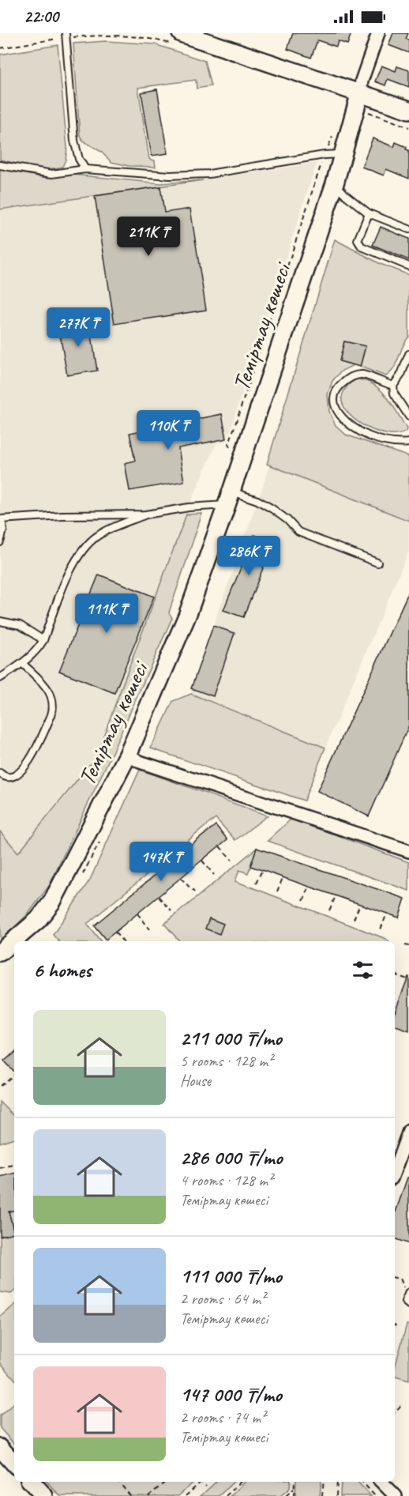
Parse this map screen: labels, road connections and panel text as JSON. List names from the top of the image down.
{
  "streets": {
    "street": ["Теміртау көшесі"]
  },
  "page": {
    "status": "22:00",
    "price": [
      "211K ₸",
      "277K ₸",
      "110K ₸",
      "286K ₸",
      "111K ₸",
      "147K ₸"
    ],
    "heading": "6 homes",
    "list": [
      {
        "name": "211 000 ₸/mo",
        "note": "5 rooms · 128 m² · House"
      },
      {
        "name": "286 000 ₸/mo",
        "note": "4 rooms · 128 m² · Теміртау көшесі"
      },
      {
        "name": "111 000 ₸/mo",
        "note": "2 rooms · 64 m² · Теміртау көшесі"
      },
      {
        "name": "147 000 ₸/mo",
        "note": "2 rooms · 74 m² · Теміртау көшесі"
      }
    ]
  }
}
